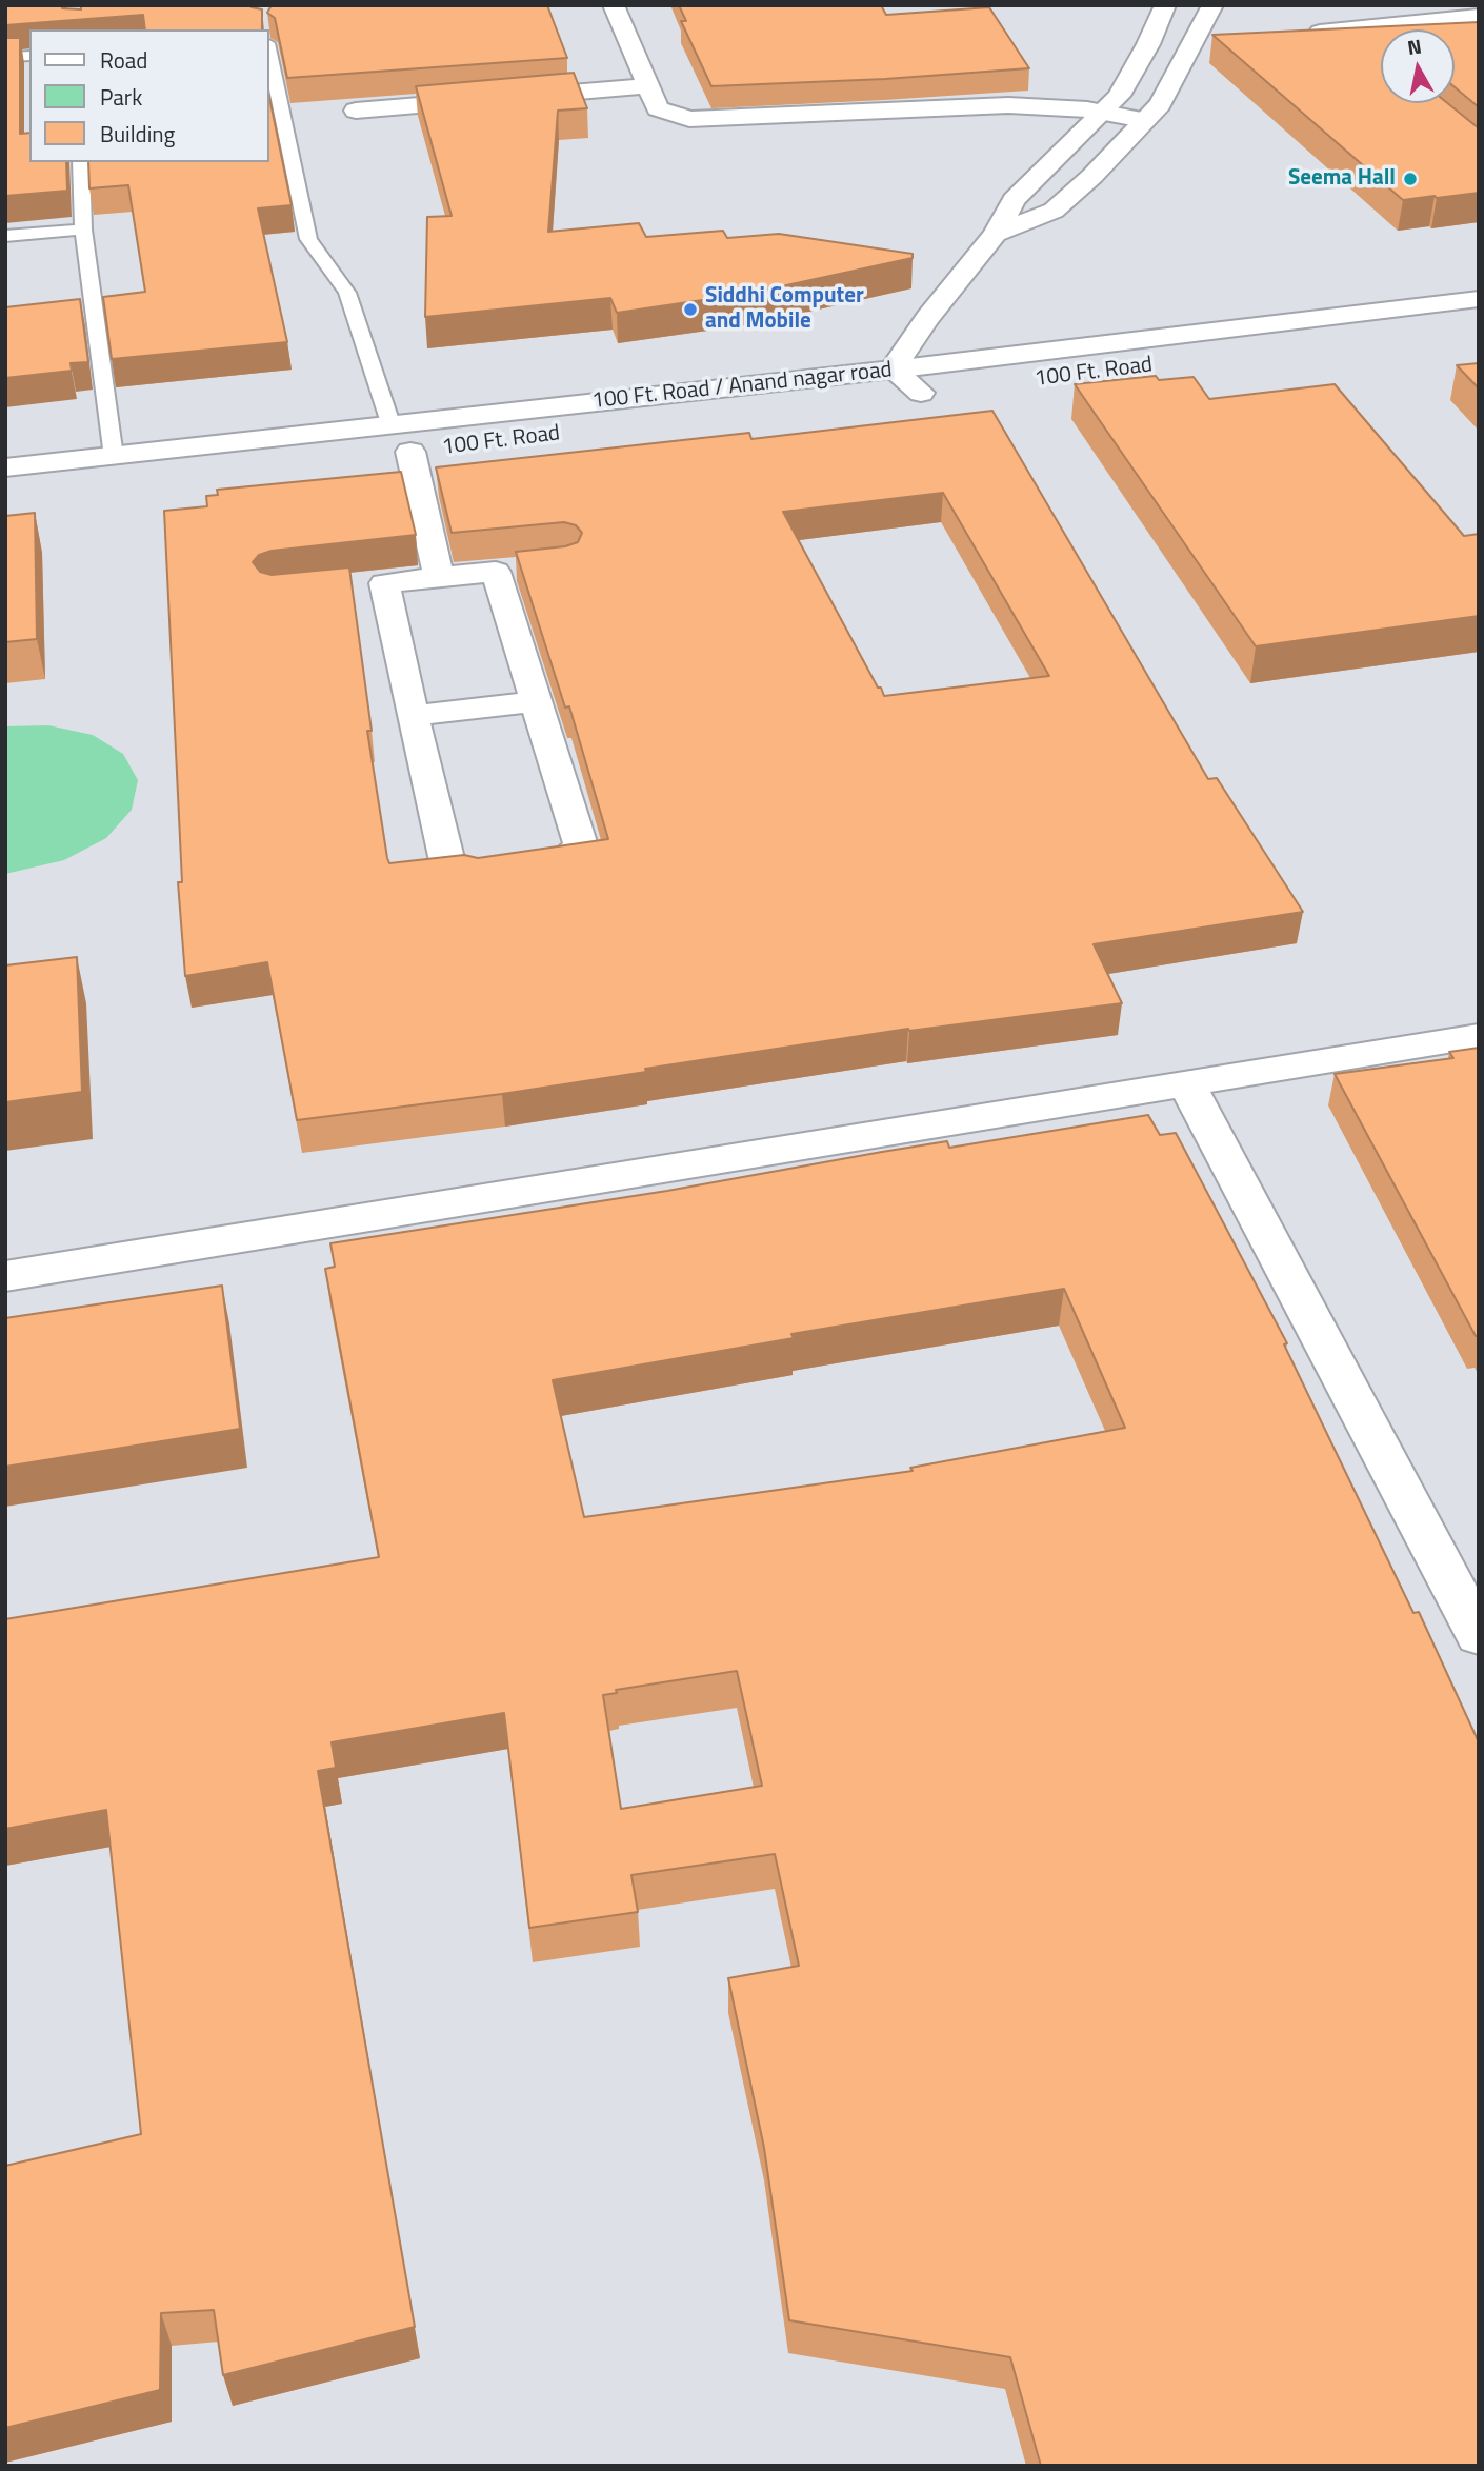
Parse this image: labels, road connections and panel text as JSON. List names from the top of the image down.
{
  "streets": {
    "street": ["100 Ft. Road / Anand nagar road"]
  },
  "places": ["Seema Hall", "Siddhi Computer and Mobile"],
  "legend": ["Road", "Park", "Building"],
  "north": "top"
}
